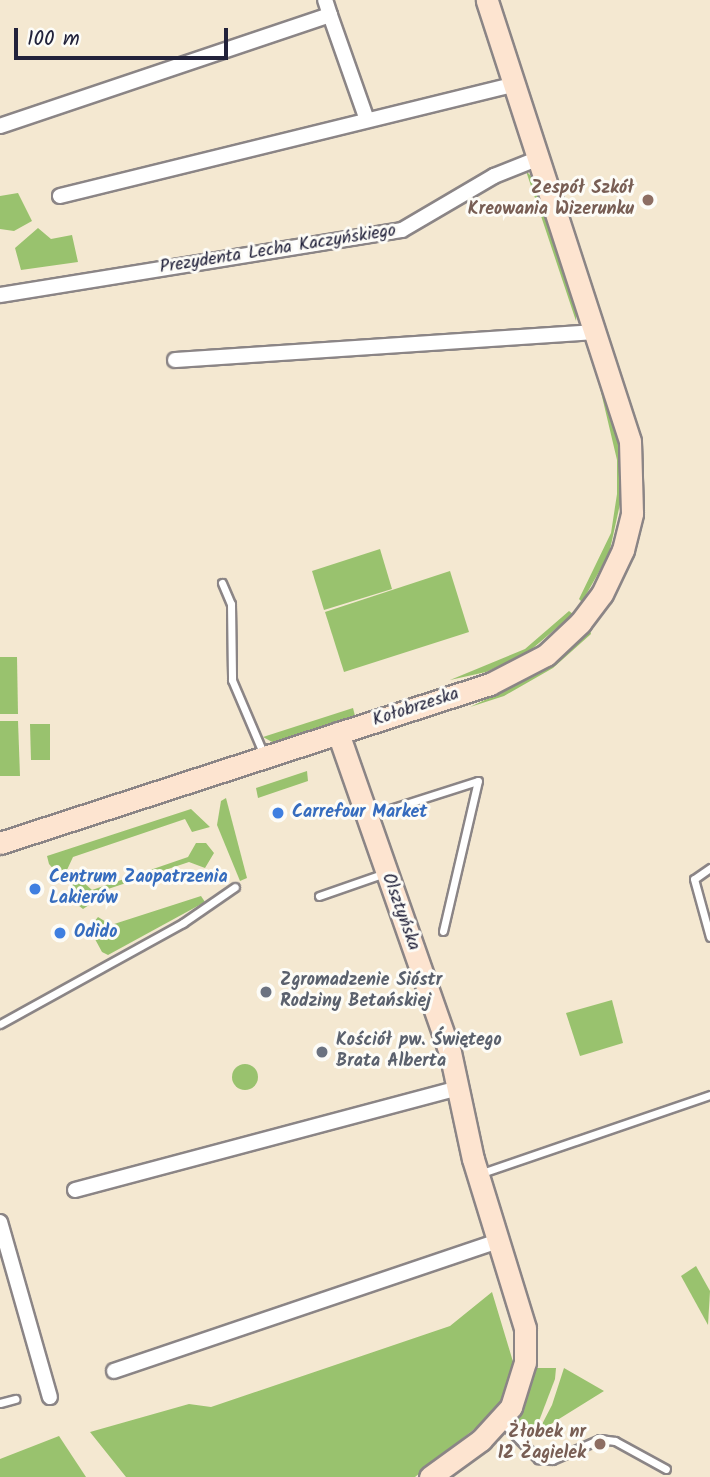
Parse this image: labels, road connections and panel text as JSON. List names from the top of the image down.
{
  "streets": {
    "street": ["Prezydenta Lecha Kaczyńskiego", "Kołobrzeska", "Olsztyńska"]
  },
  "crossings": [
    ["Kołobrzeska", "Olsztyńska"]
  ],
  "places": [
    "Zespół Szkół Kreowania Wizerunku",
    "Carrefour Market",
    "Centrum Zaopatrzenia Lakierów",
    "Odido",
    "Zgromadzenie Sióstr Rodziny Betańskiej",
    "Kościół pw. Świętego Brata Alberta",
    "Żłobek nr 12 Żagielek"
  ],
  "scale_bar": "100 m"
}
